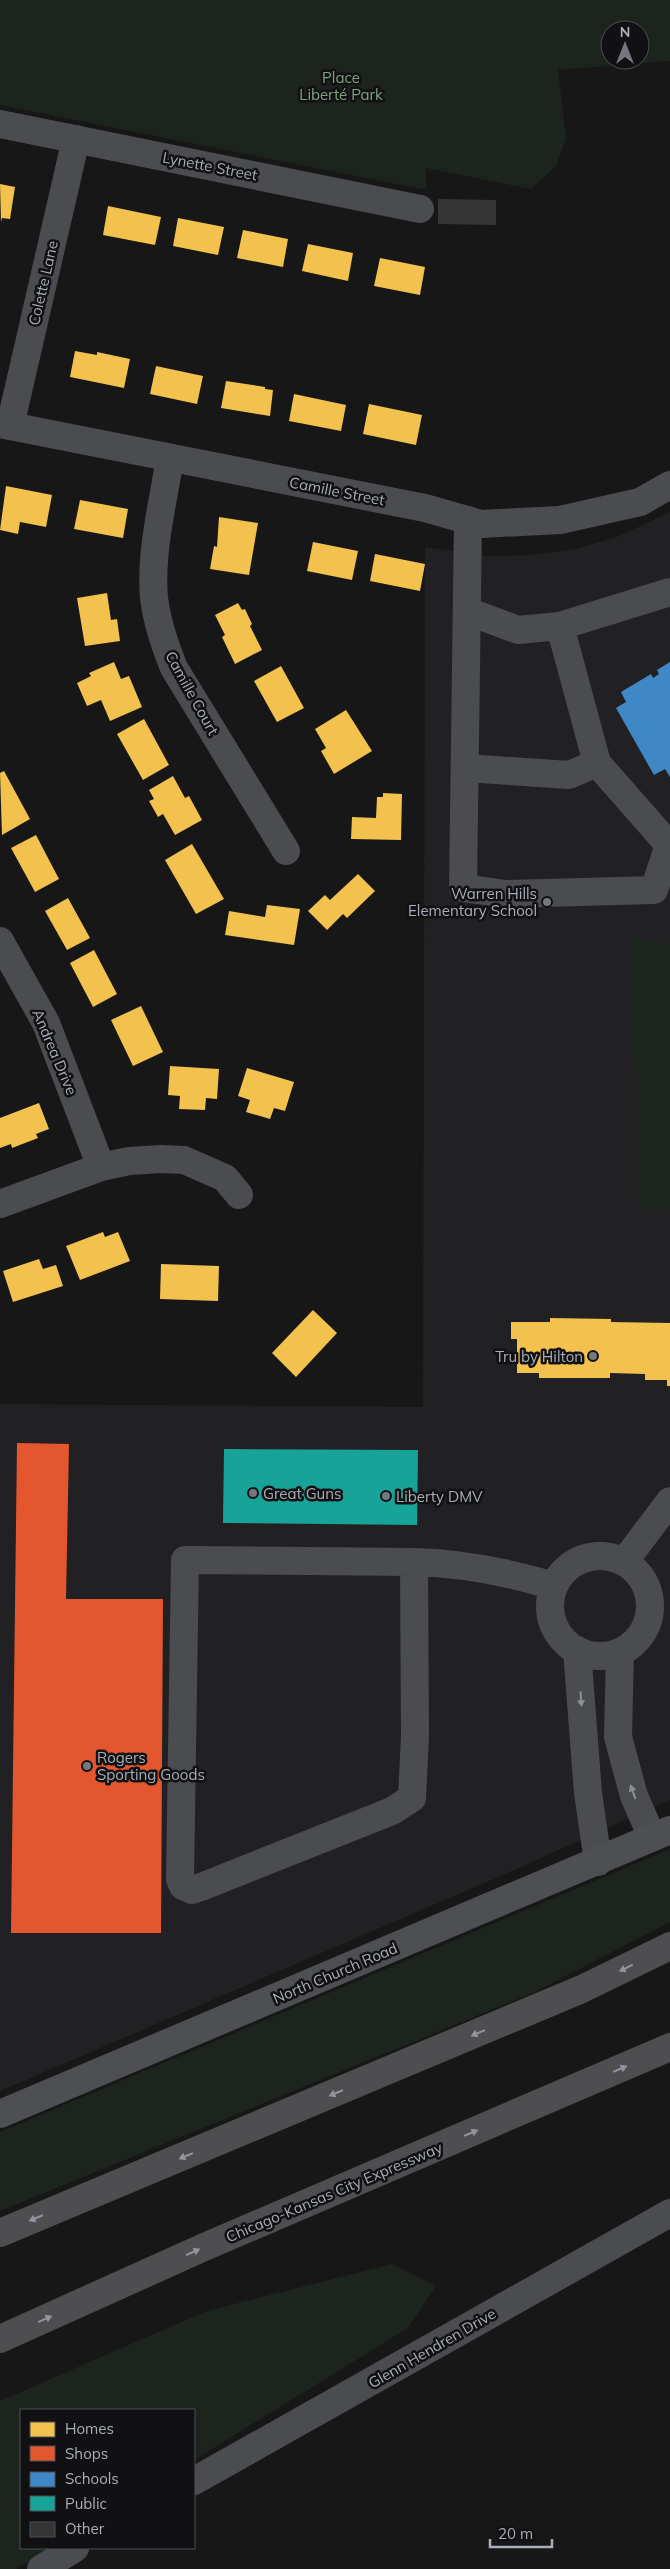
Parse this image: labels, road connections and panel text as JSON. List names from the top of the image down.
{
  "streets": {
    "highway": ["Chicago-Kansas City Expressway"],
    "main road": ["North Church Road"],
    "street": [
      "Lynette Street",
      "Colette Lane",
      "Camille Street",
      "Camille Court",
      "Andrea Drive",
      "Glenn Hendren Drive"
    ]
  },
  "crossings": [
    ["Lynette Street", "Colette Lane"],
    ["Colette Lane", "Camille Street"],
    ["Camille Street", "Camille Court"]
  ],
  "parks": ["Place Liberté Park"],
  "places": [
    "Warren Hills Elementary School",
    "Tru by Hilton",
    "Great Guns",
    "Liberty DMV",
    "Rogers Sporting Goods"
  ],
  "legend": [
    "Homes",
    "Shops",
    "Schools",
    "Public",
    "Other"
  ],
  "scale_bar": "20 m",
  "north": "top"
}
